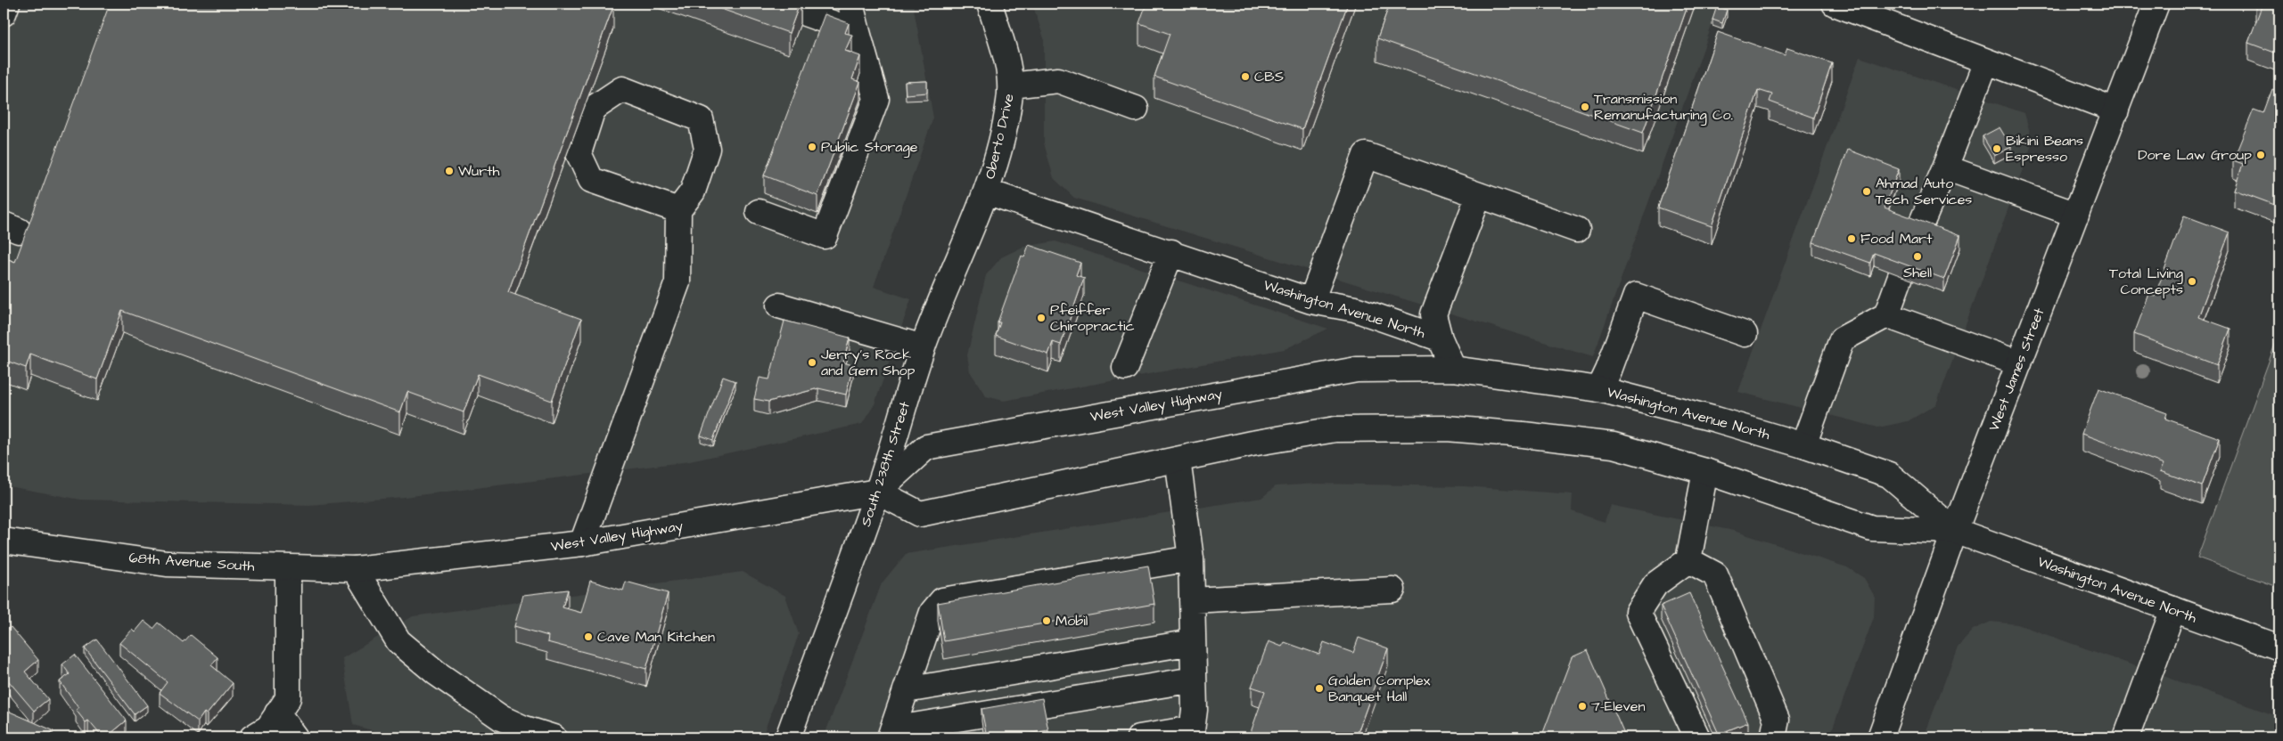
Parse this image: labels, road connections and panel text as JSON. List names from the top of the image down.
{
  "streets": {
    "main road": [
      "Oberto Drive",
      "Washington Avenue North",
      "West James Street",
      "West Valley Highway",
      "South 238th Street",
      "68th Avenue South"
    ]
  },
  "crossings": [
    ["Oberto Drive", "Washington Avenue North"],
    ["Oberto Drive", "South 238th Street"],
    ["Washington Avenue North", "West James Street"],
    ["Washington Avenue North", "West Valley Highway"],
    ["Washington Avenue North", "South 238th Street"],
    ["West Valley Highway", "South 238th Street"],
    ["West Valley Highway", "68th Avenue South"]
  ],
  "places": [
    "CBS",
    "Transmission Remanufacturing Co.",
    "Public Storage",
    "Bikini Beans Espresso",
    "Dore Law Group",
    "Wurth",
    "Ahmad Auto Tech Services",
    "Food Mart",
    "Shell",
    "Total Living Concepts",
    "Pfeiffer Chiropractic",
    "Jerry's Rock and Gem Shop",
    "Mobil",
    "Cave Man Kitchen",
    "Golden Complex Banquet Hall",
    "7-Eleven"
  ]
}
